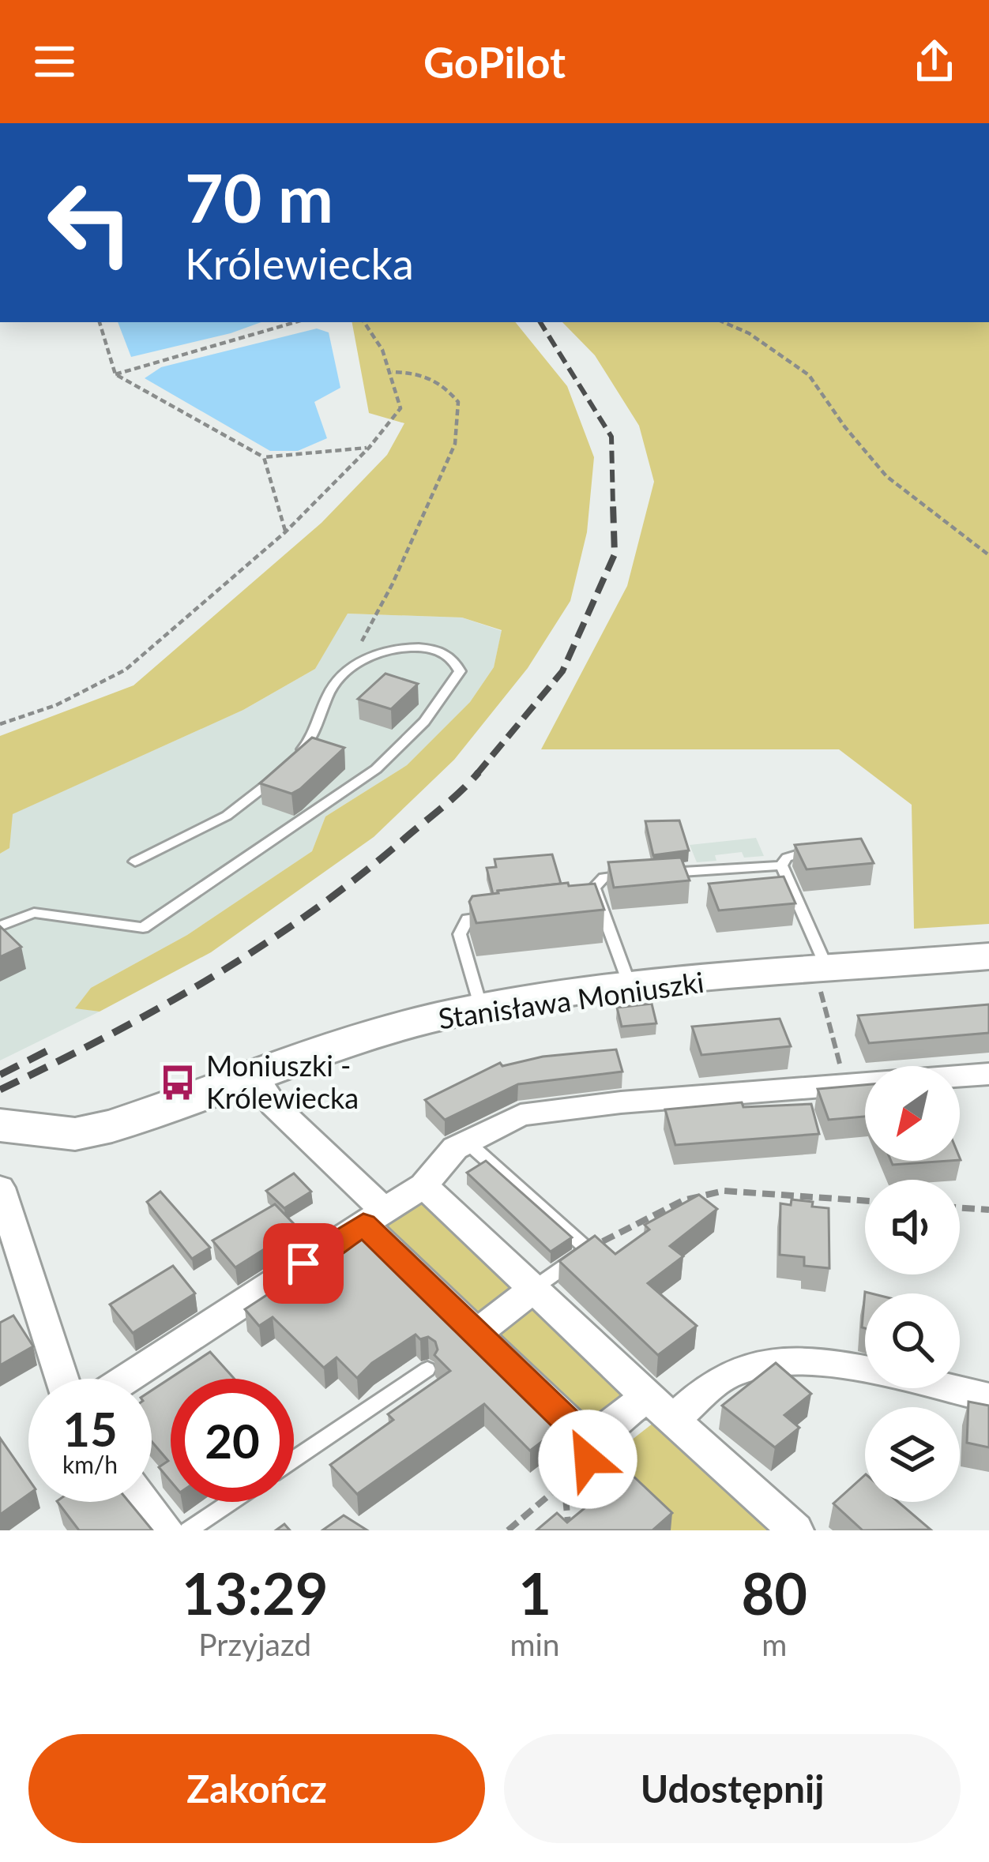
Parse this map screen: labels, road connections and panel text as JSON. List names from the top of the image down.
{
  "streets": {
    "street": ["Stanisława Moniuszki"]
  },
  "places": {
    "bus stop": ["Moniuszki - Królewiecka"]
  },
  "north": "bottom left",
  "page": {
    "header": "GoPilot",
    "turn": ["70 m", "Królewiecka"],
    "speed": "15 km/h",
    "limit": "20",
    "eta": [
      "13:29",
      "Przyjazd",
      "1",
      "min",
      "80",
      "m"
    ],
    "buttons": ["Zakończ", "Udostępnij"]
  }
}
